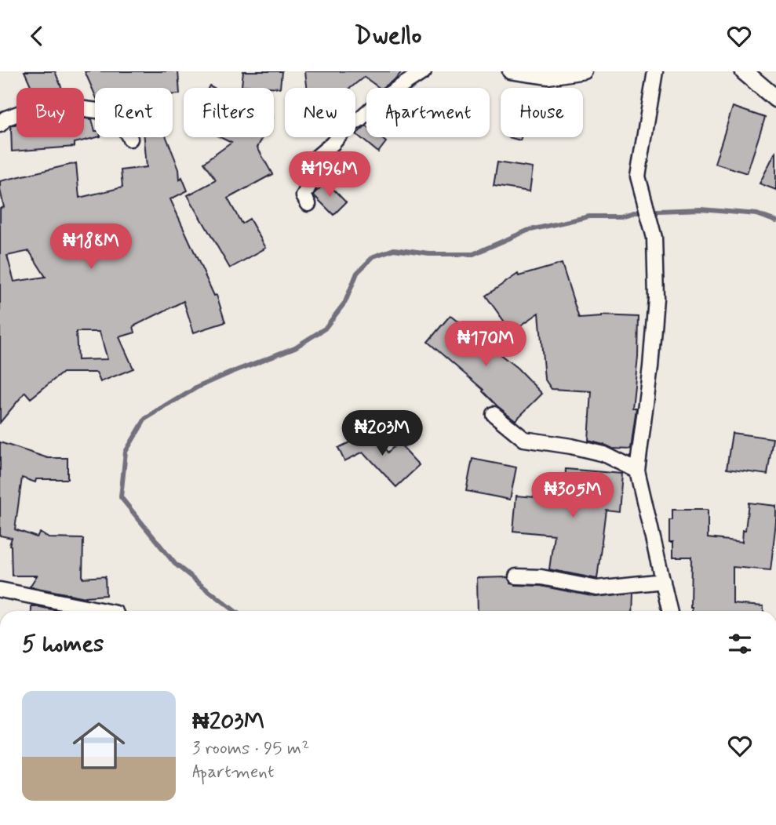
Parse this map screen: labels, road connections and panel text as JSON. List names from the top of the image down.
{
  "page": {
    "header": "Dwello",
    "chip": [
      "Buy",
      "Rent",
      "Filters",
      "New",
      "Apartment",
      "House"
    ],
    "price": [
      "₦196M",
      "₦188M",
      "₦170M",
      "₦203M",
      "₦305M"
    ],
    "heading": "5 homes",
    "list": [
      {
        "name": "₦203M",
        "note": "3 rooms · 95 m² · Apartment"
      }
    ]
  }
}
